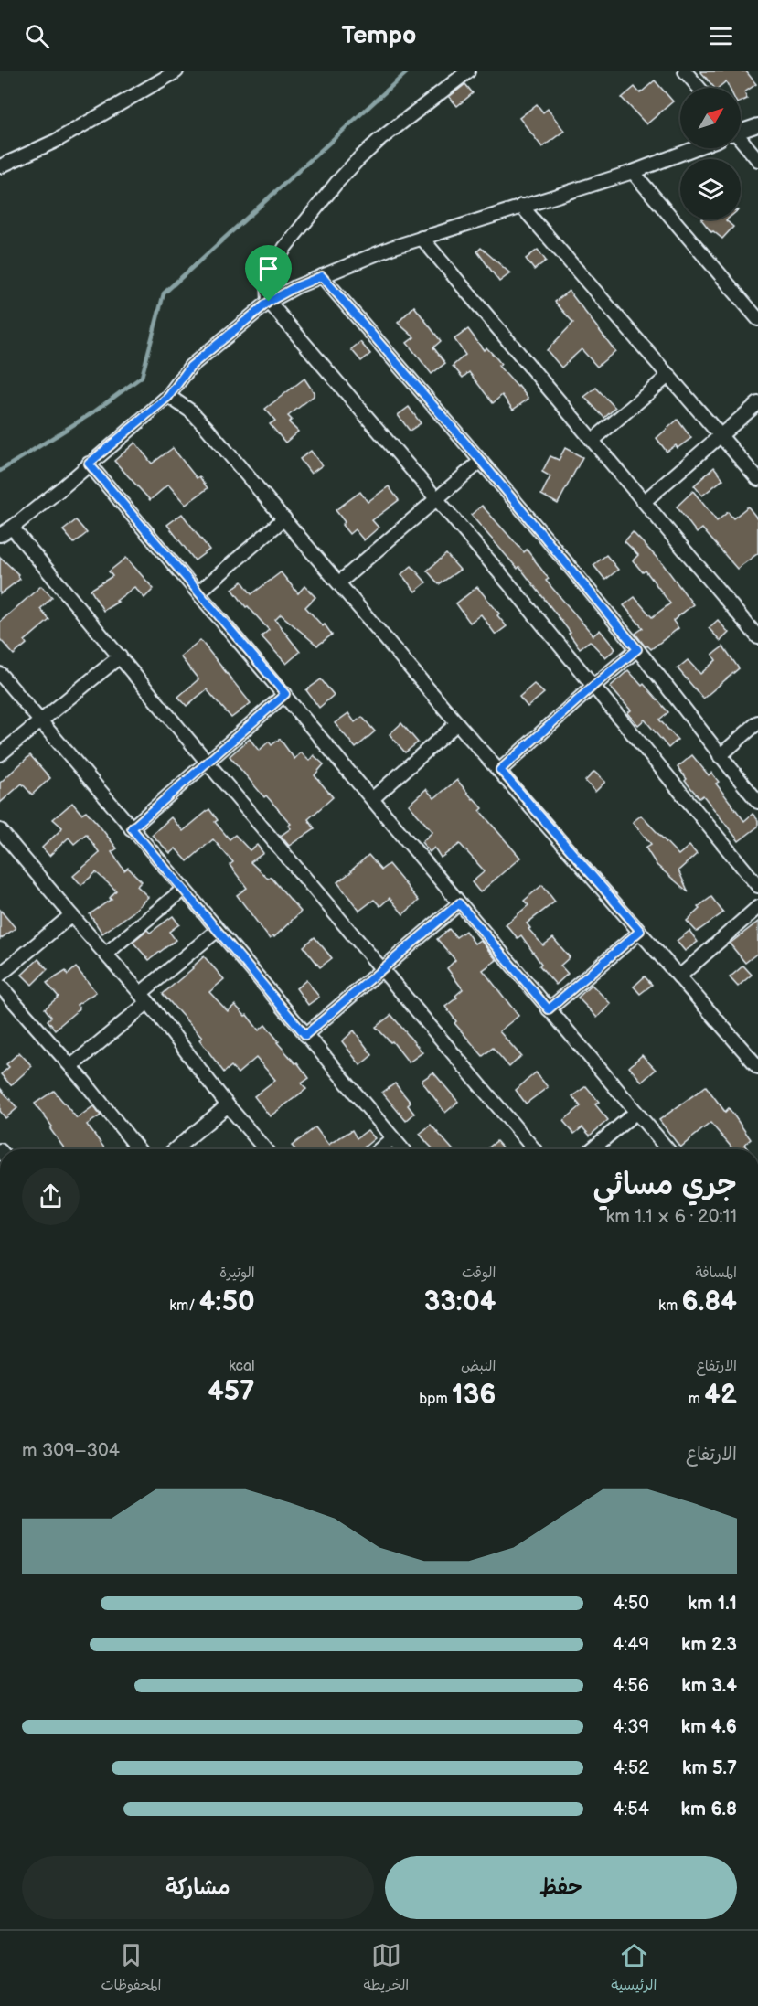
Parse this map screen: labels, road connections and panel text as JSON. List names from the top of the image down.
{
  "north": "top right",
  "page": {
    "header": "Tempo",
    "heading": ["جري مسائي", "20:11 · 6 × 1.1 km"],
    "stats": [
      ["المسافة", "6.84 km"],
      ["الوقت", "33:04"],
      ["الوتيرة", "4:50 /km"],
      ["الارتفاع", "42 m"],
      ["النبض", "136 bpm"],
      ["kcal", "457"]
    ],
    "chart": ["الارتفاع", "304–309 m"],
    "list": [
      {
        "name": "1.1 km",
        "note": "4:50"
      },
      {
        "name": "2.3 km",
        "note": "4:49"
      },
      {
        "name": "3.4 km",
        "note": "4:56"
      },
      {
        "name": "4.6 km",
        "note": "4:39"
      },
      {
        "name": "5.7 km",
        "note": "4:52"
      },
      {
        "name": "6.8 km",
        "note": "4:54"
      }
    ],
    "buttons": ["حفظ", "مشاركة"],
    "tabs": ["الرئيسية", "الخريطة", "المحفوظات"]
  }
}
